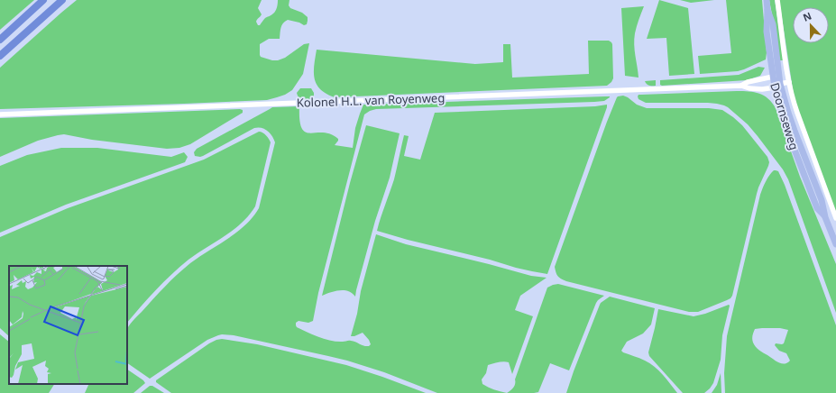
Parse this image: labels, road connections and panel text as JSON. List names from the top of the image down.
{
  "streets": {
    "main road": ["Doornseweg"],
    "street": ["Kolonel H.L. van Royenweg"]
  },
  "crossings": [
    ["Kolonel H.L. van Royenweg", "Doornseweg"]
  ],
  "north": "top"
}
